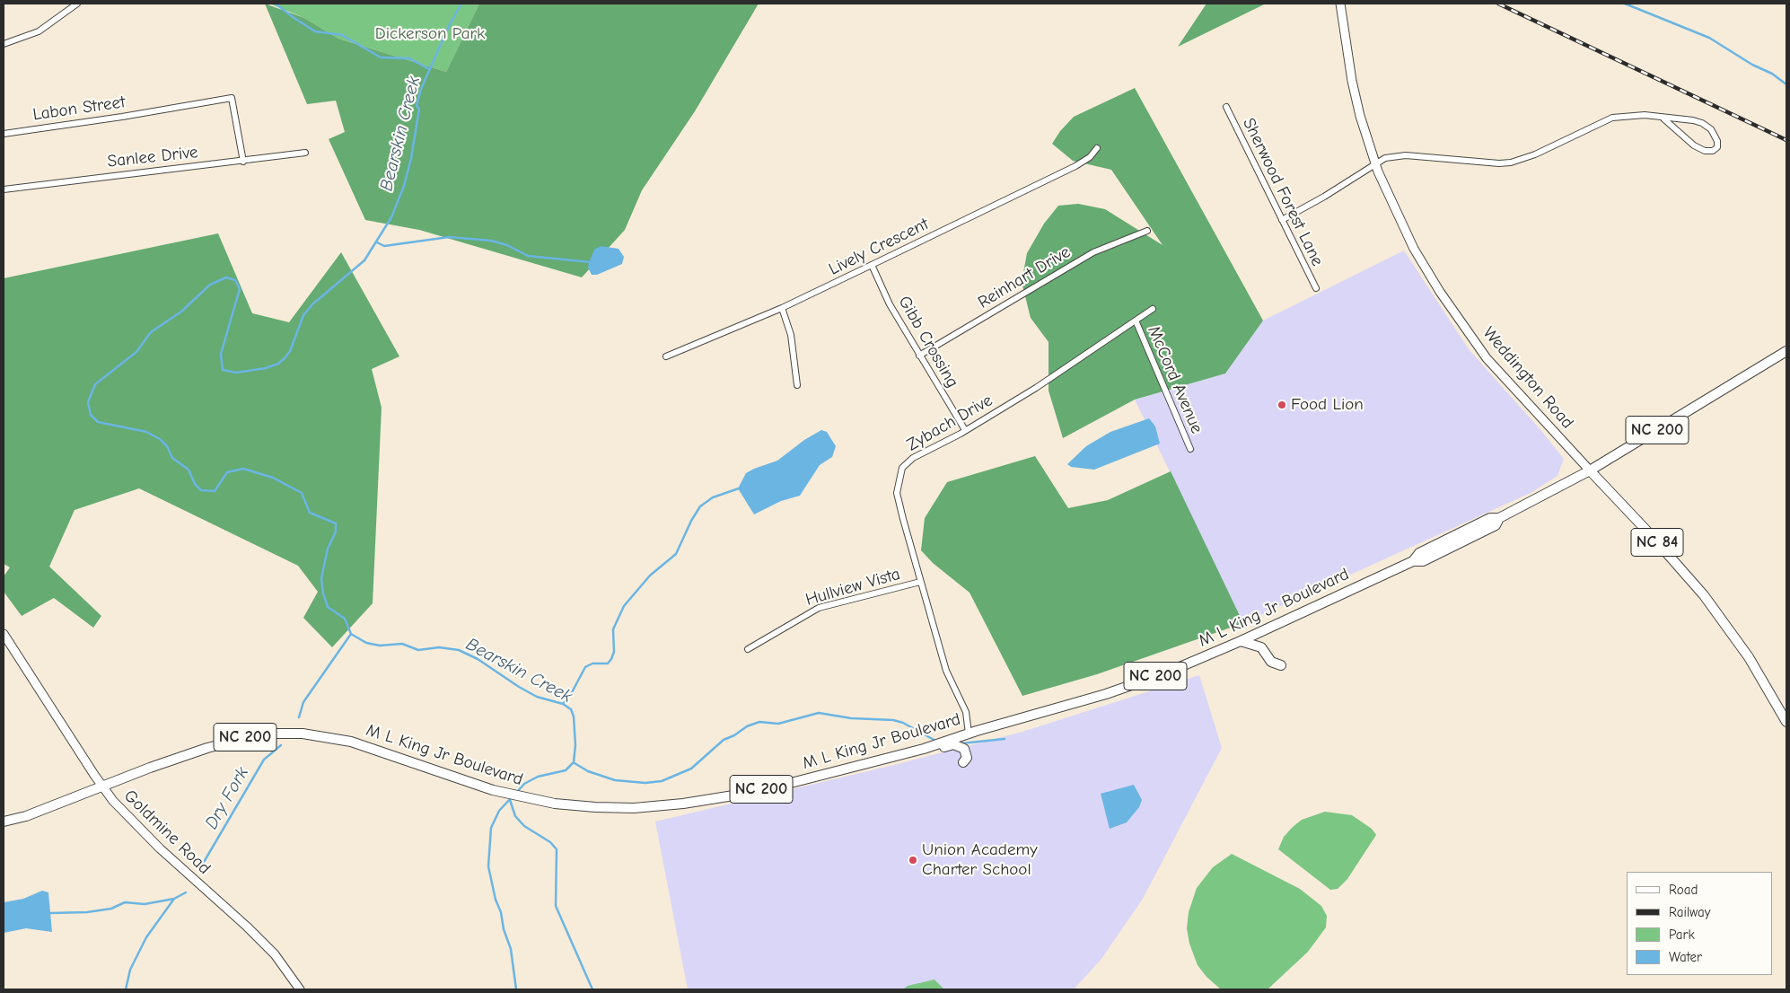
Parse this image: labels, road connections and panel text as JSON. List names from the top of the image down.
{
  "streets": {
    "main road": [
      "Weddington Road",
      "NC 200",
      "NC 84",
      "M L King Jr Boulevard",
      "Goldmine Road"
    ],
    "street": [
      "Labon Street",
      "Sanlee Drive",
      "Sherwood Forest Lane",
      "Lively Crescent",
      "Reinhart Drive",
      "Gibb Crossing",
      "McCord Avenue",
      "Zybach Drive",
      "Hullview Vista"
    ]
  },
  "crossings": [
    ["Labon Street", "Sanlee Drive"],
    ["Lively Crescent", "Gibb Crossing"],
    ["Reinhart Drive", "Gibb Crossing"],
    ["Gibb Crossing", "Zybach Drive"],
    ["Weddington Road", "M L King Jr Boulevard"],
    ["McCord Avenue", "Zybach Drive"],
    ["Zybach Drive", "Hullview Vista"],
    ["Zybach Drive", "M L King Jr Boulevard"],
    ["M L King Jr Boulevard", "Goldmine Road"]
  ],
  "water": ["Bearskin Creek", "Dry Fork"],
  "parks": ["Dickerson Park"],
  "places": ["Food Lion", "Union Academy Charter School"],
  "legend": [
    "Road",
    "Railway",
    "Park",
    "Water"
  ]
}
